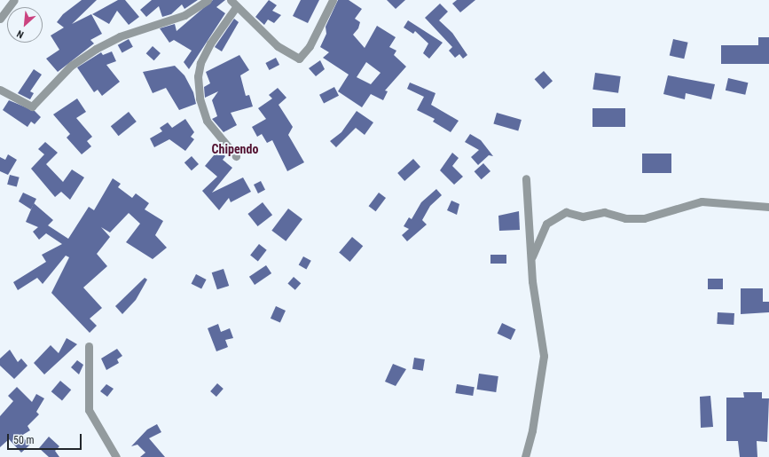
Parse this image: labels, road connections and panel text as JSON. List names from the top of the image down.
{
  "districts": ["Chipendo"],
  "scale_bar": "50 m",
  "north": "bottom left"
}
